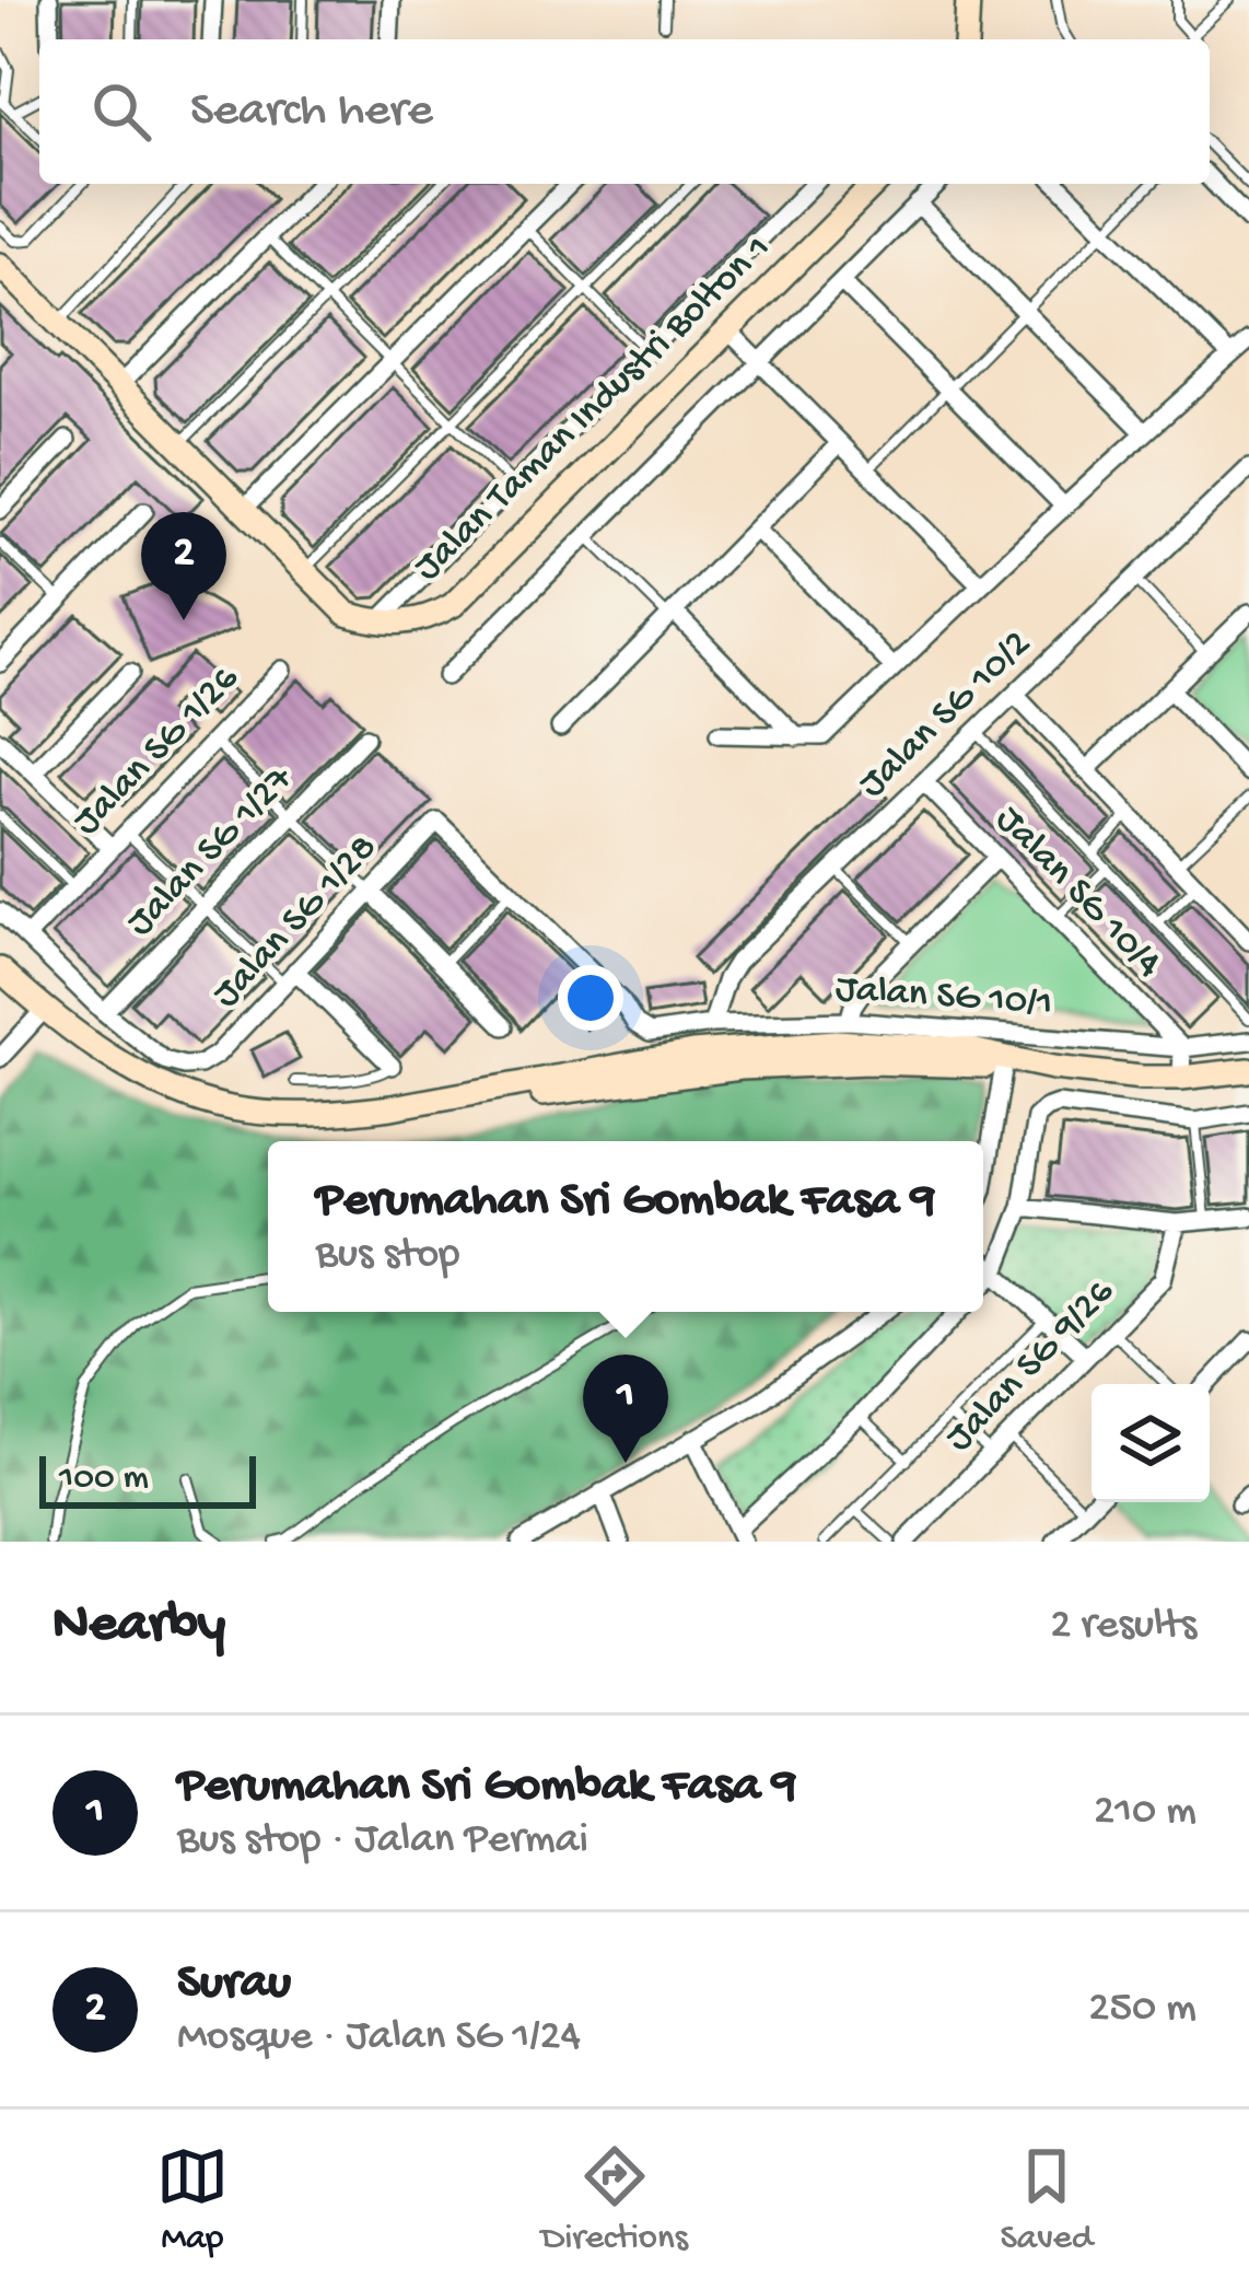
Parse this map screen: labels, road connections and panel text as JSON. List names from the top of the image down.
{
  "streets": {
    "street": [
      "Jalan Taman Industri Bolton 1",
      "Jalan SG 10/2",
      "Jalan SG 1/26",
      "Jalan SG 1/27",
      "Jalan SG 10/4",
      "Jalan SG 1/28",
      "Jalan SG 10/1",
      "Jalan SG 9/26"
    ]
  },
  "crossings": [
    ["Jalan SG 10/2", "Jalan SG 10/4"],
    ["Jalan SG 10/2", "Jalan SG 10/1"],
    ["Jalan SG 1/27", "Jalan SG 1/28"],
    ["Jalan SG 10/4", "Jalan SG 10/1"],
    ["Jalan SG 1/28", "Jalan SG 10/1"]
  ],
  "scale_bar": "100 m",
  "page": {
    "search": "Search here",
    "pins": ["2", "1"],
    "popup": ["Perumahan Sri Gombak Fasa 9", "Bus stop"],
    "scale": "100 m",
    "heading": ["Nearby", "2 results"],
    "list": [
      {
        "mark": "1",
        "name": "Perumahan Sri Gombak Fasa 9",
        "note": "Bus stop · Jalan Permai",
        "value": "210 m"
      },
      {
        "mark": "2",
        "name": "Surau",
        "note": "Mosque · Jalan SG 1/24",
        "value": "250 m"
      }
    ],
    "nav": ["Map", "Directions", "Saved"]
  }
}
